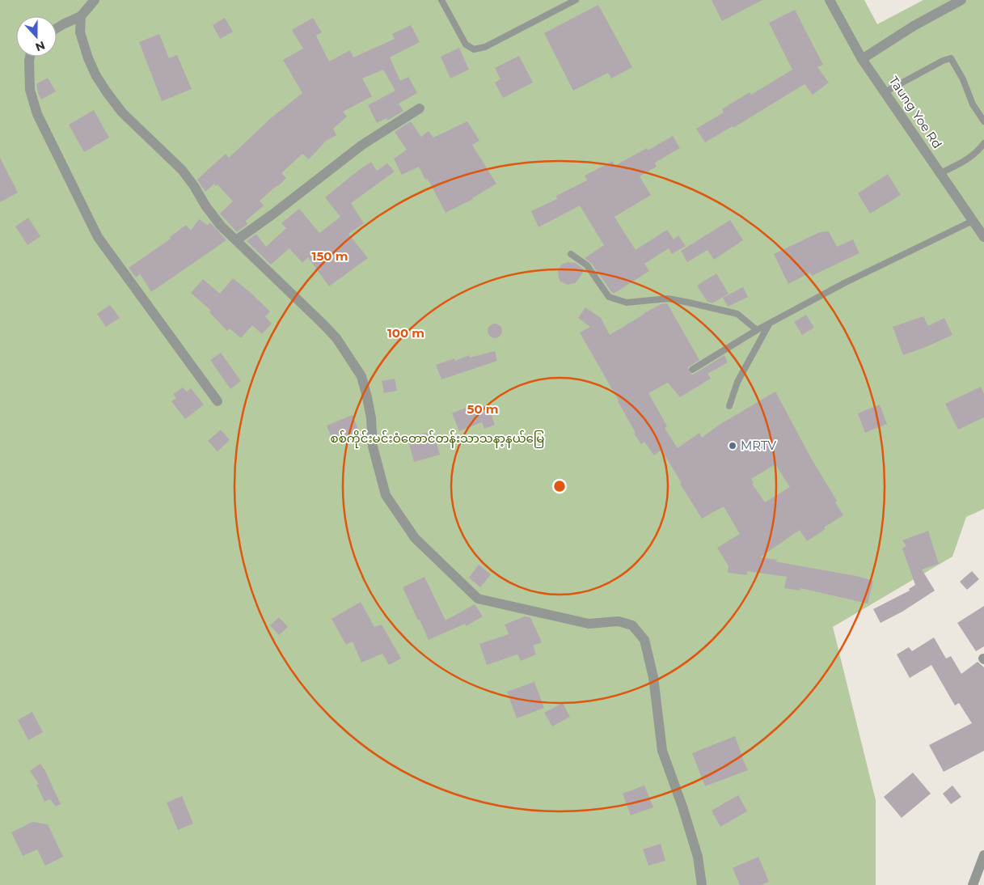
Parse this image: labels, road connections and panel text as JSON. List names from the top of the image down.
{
  "streets": {
    "street": ["Taung Yoe Rd"]
  },
  "parks": ["စစ်ကိုင်းမင်းဝံတောင်တန်းသာသနာ့နယ်မြေ"],
  "places": ["MRTV"],
  "north": "bottom",
  "rings": ["150 m", "100 m", "50 m"]
}
